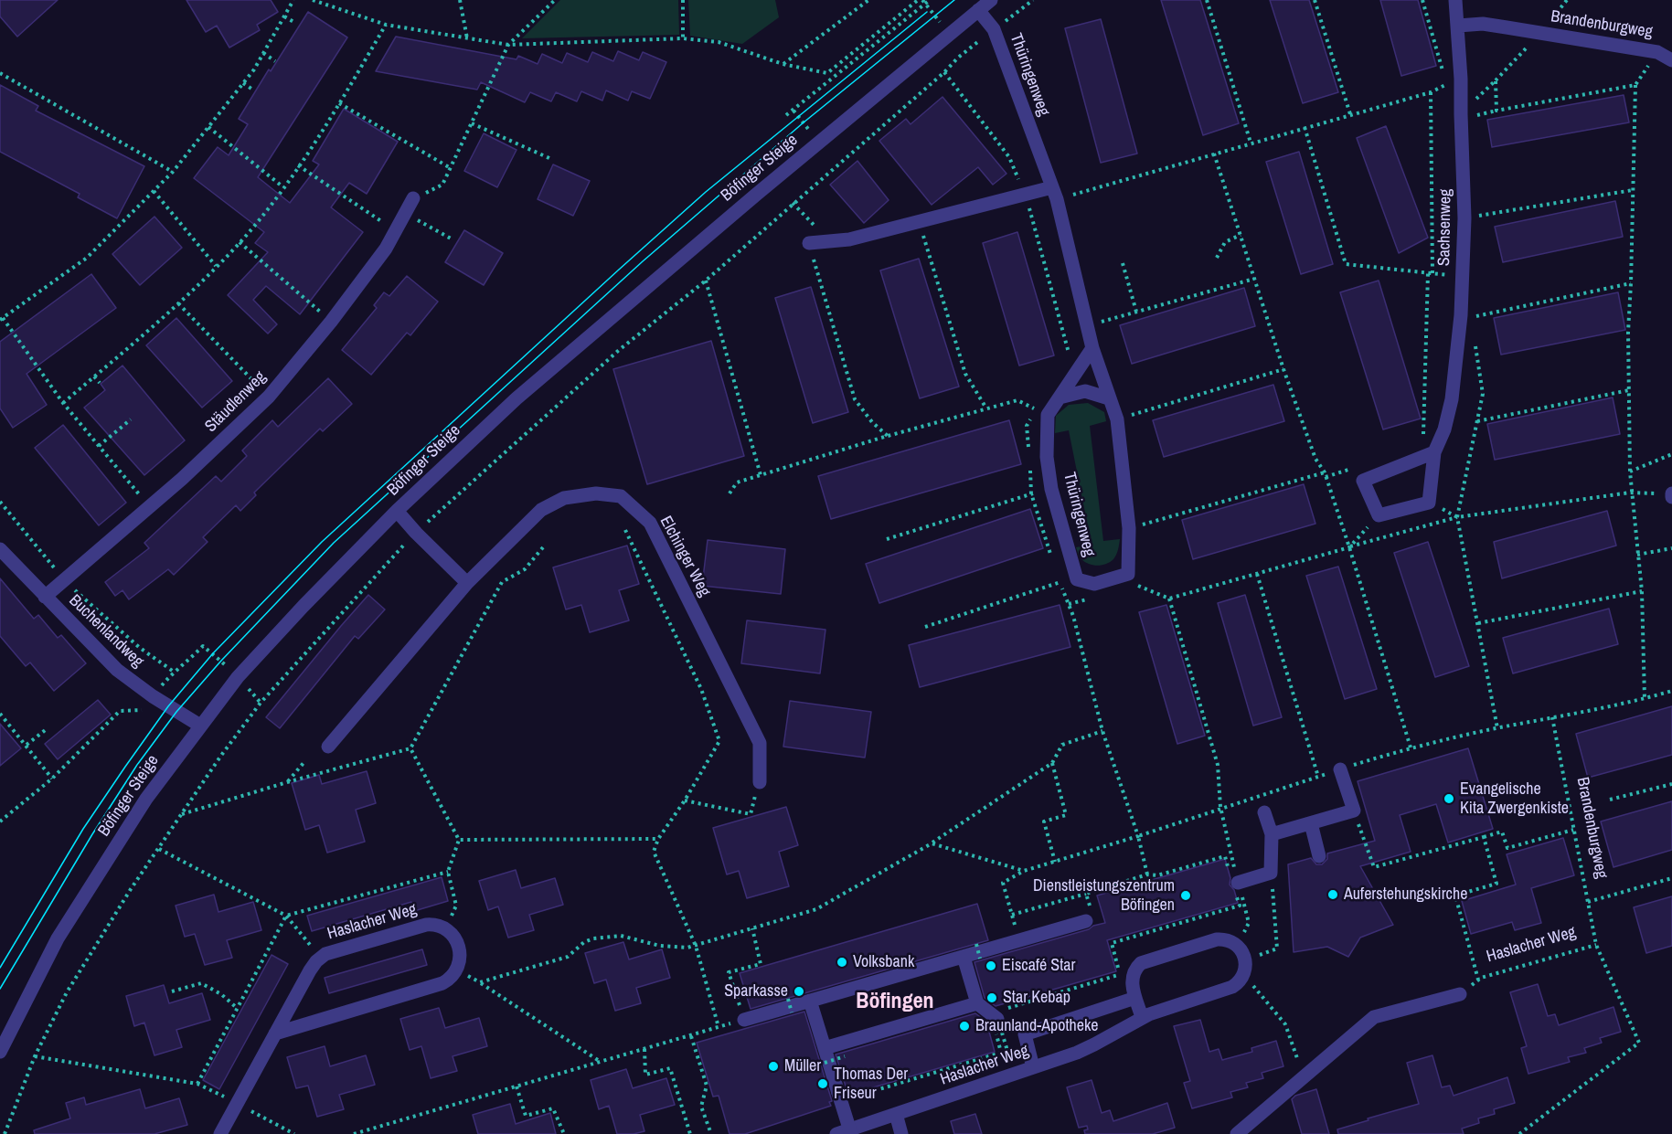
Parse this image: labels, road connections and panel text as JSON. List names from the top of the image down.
{
  "streets": {
    "street": [
      "Brandenburgweg",
      "Thüringenweg",
      "Böfinger Steige",
      "Sachsenweg",
      "Stäudlenweg",
      "Elchinger Weg",
      "Buchenlandweg",
      "Haslacher Weg"
    ]
  },
  "crossings": [
    ["Brandenburgweg", "Sachsenweg"],
    ["Brandenburgweg", "Haslacher Weg"],
    ["Thüringenweg", "Böfinger Steige"],
    ["Böfinger Steige", "Buchenlandweg"],
    ["Stäudlenweg", "Buchenlandweg"]
  ],
  "districts": ["Böfingen"],
  "places": [
    "Evangelische Kita Zwergenkiste",
    "Auferstehungskirche",
    "Dienstleistungszentrum Böfingen",
    "Volksbank",
    "Eiscafé Star",
    "Sparkasse",
    "Star Kebap",
    "Braunland-Apotheke",
    "Müller",
    "Thomas Der Friseur"
  ]
}
